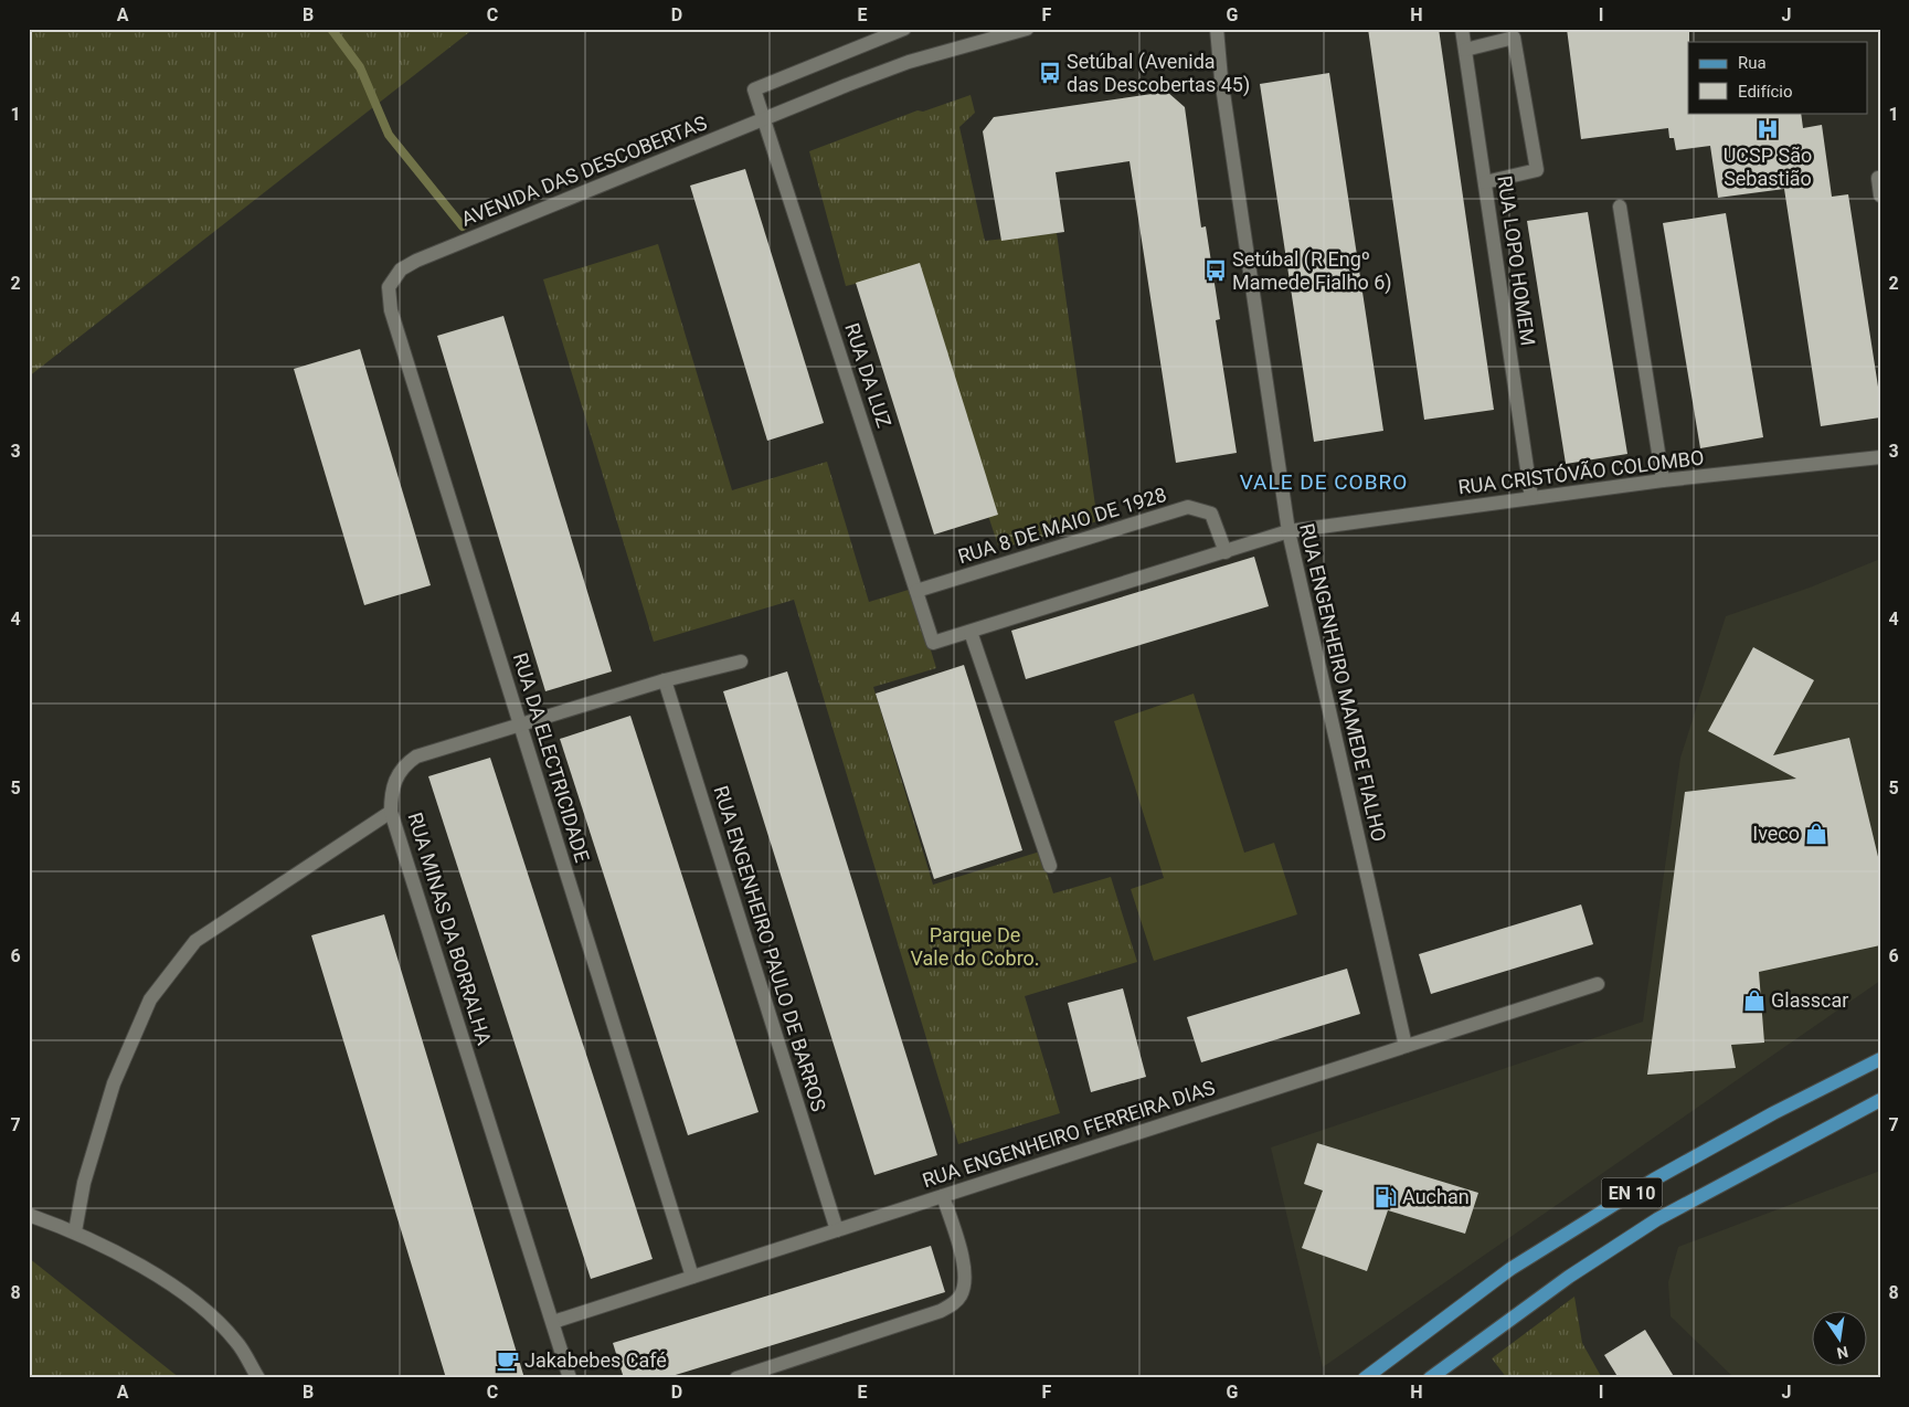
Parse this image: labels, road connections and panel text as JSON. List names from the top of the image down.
{
  "streets": {
    "main road": ["EN 10"],
    "street": [
      "AVENIDA DAS DESCOBERTAS",
      "RUA LOPO HOMEM",
      "RUA DA LUZ",
      "RUA CRISTÓVÃO COLOMBO",
      "RUA 8 DE MAIO DE 1928",
      "RUA ENGENHEIRO MAMEDE FIALHO",
      "RUA DA ELECTRICIDADE",
      "RUA MINAS DA BORRALHA",
      "RUA ENGENHEIRO PAULO DE BARROS",
      "RUA ENGENHEIRO FERREIRA DIAS"
    ]
  },
  "crossings": [
    ["AVENIDA DAS DESCOBERTAS", "RUA DA LUZ"],
    ["AVENIDA DAS DESCOBERTAS", "RUA DA ELECTRICIDADE"],
    ["RUA LOPO HOMEM", "RUA CRISTÓVÃO COLOMBO"],
    ["RUA DA LUZ", "RUA 8 DE MAIO DE 1928"],
    ["RUA CRISTÓVÃO COLOMBO", "RUA ENGENHEIRO MAMEDE FIALHO"],
    ["RUA ENGENHEIRO MAMEDE FIALHO", "RUA ENGENHEIRO FERREIRA DIAS"],
    ["RUA DA ELECTRICIDADE", "RUA MINAS DA BORRALHA"],
    ["RUA DA ELECTRICIDADE", "RUA ENGENHEIRO FERREIRA DIAS"],
    ["RUA MINAS DA BORRALHA", "RUA ENGENHEIRO PAULO DE BARROS"],
    ["RUA MINAS DA BORRALHA", "RUA ENGENHEIRO FERREIRA DIAS"],
    ["RUA ENGENHEIRO PAULO DE BARROS", "RUA ENGENHEIRO FERREIRA DIAS"]
  ],
  "districts": ["VALE DE COBRO"],
  "parks": ["Parque De Vale do Cobro."],
  "places": {
    "bus stop": ["Setúbal (Avenida das Descobertas 45)", "Setúbal (R Engº Mamede Fialho 6)"],
    "hospital": ["UCSP São Sebastião"],
    "shop": ["Iveco", "Glasscar"],
    "fuel station": ["Auchan"],
    "cafe": ["Jakabebes Café"]
  },
  "legend": ["Rua", "Edifício"],
  "north": "bottom",
  "grid": {
    "columns": [
      "A",
      "B",
      "C",
      "D",
      "E",
      "F",
      "G",
      "H",
      "I",
      "J"
    ],
    "rows": [
      "1",
      "2",
      "3",
      "4",
      "5",
      "6",
      "7",
      "8"
    ]
  }
}
